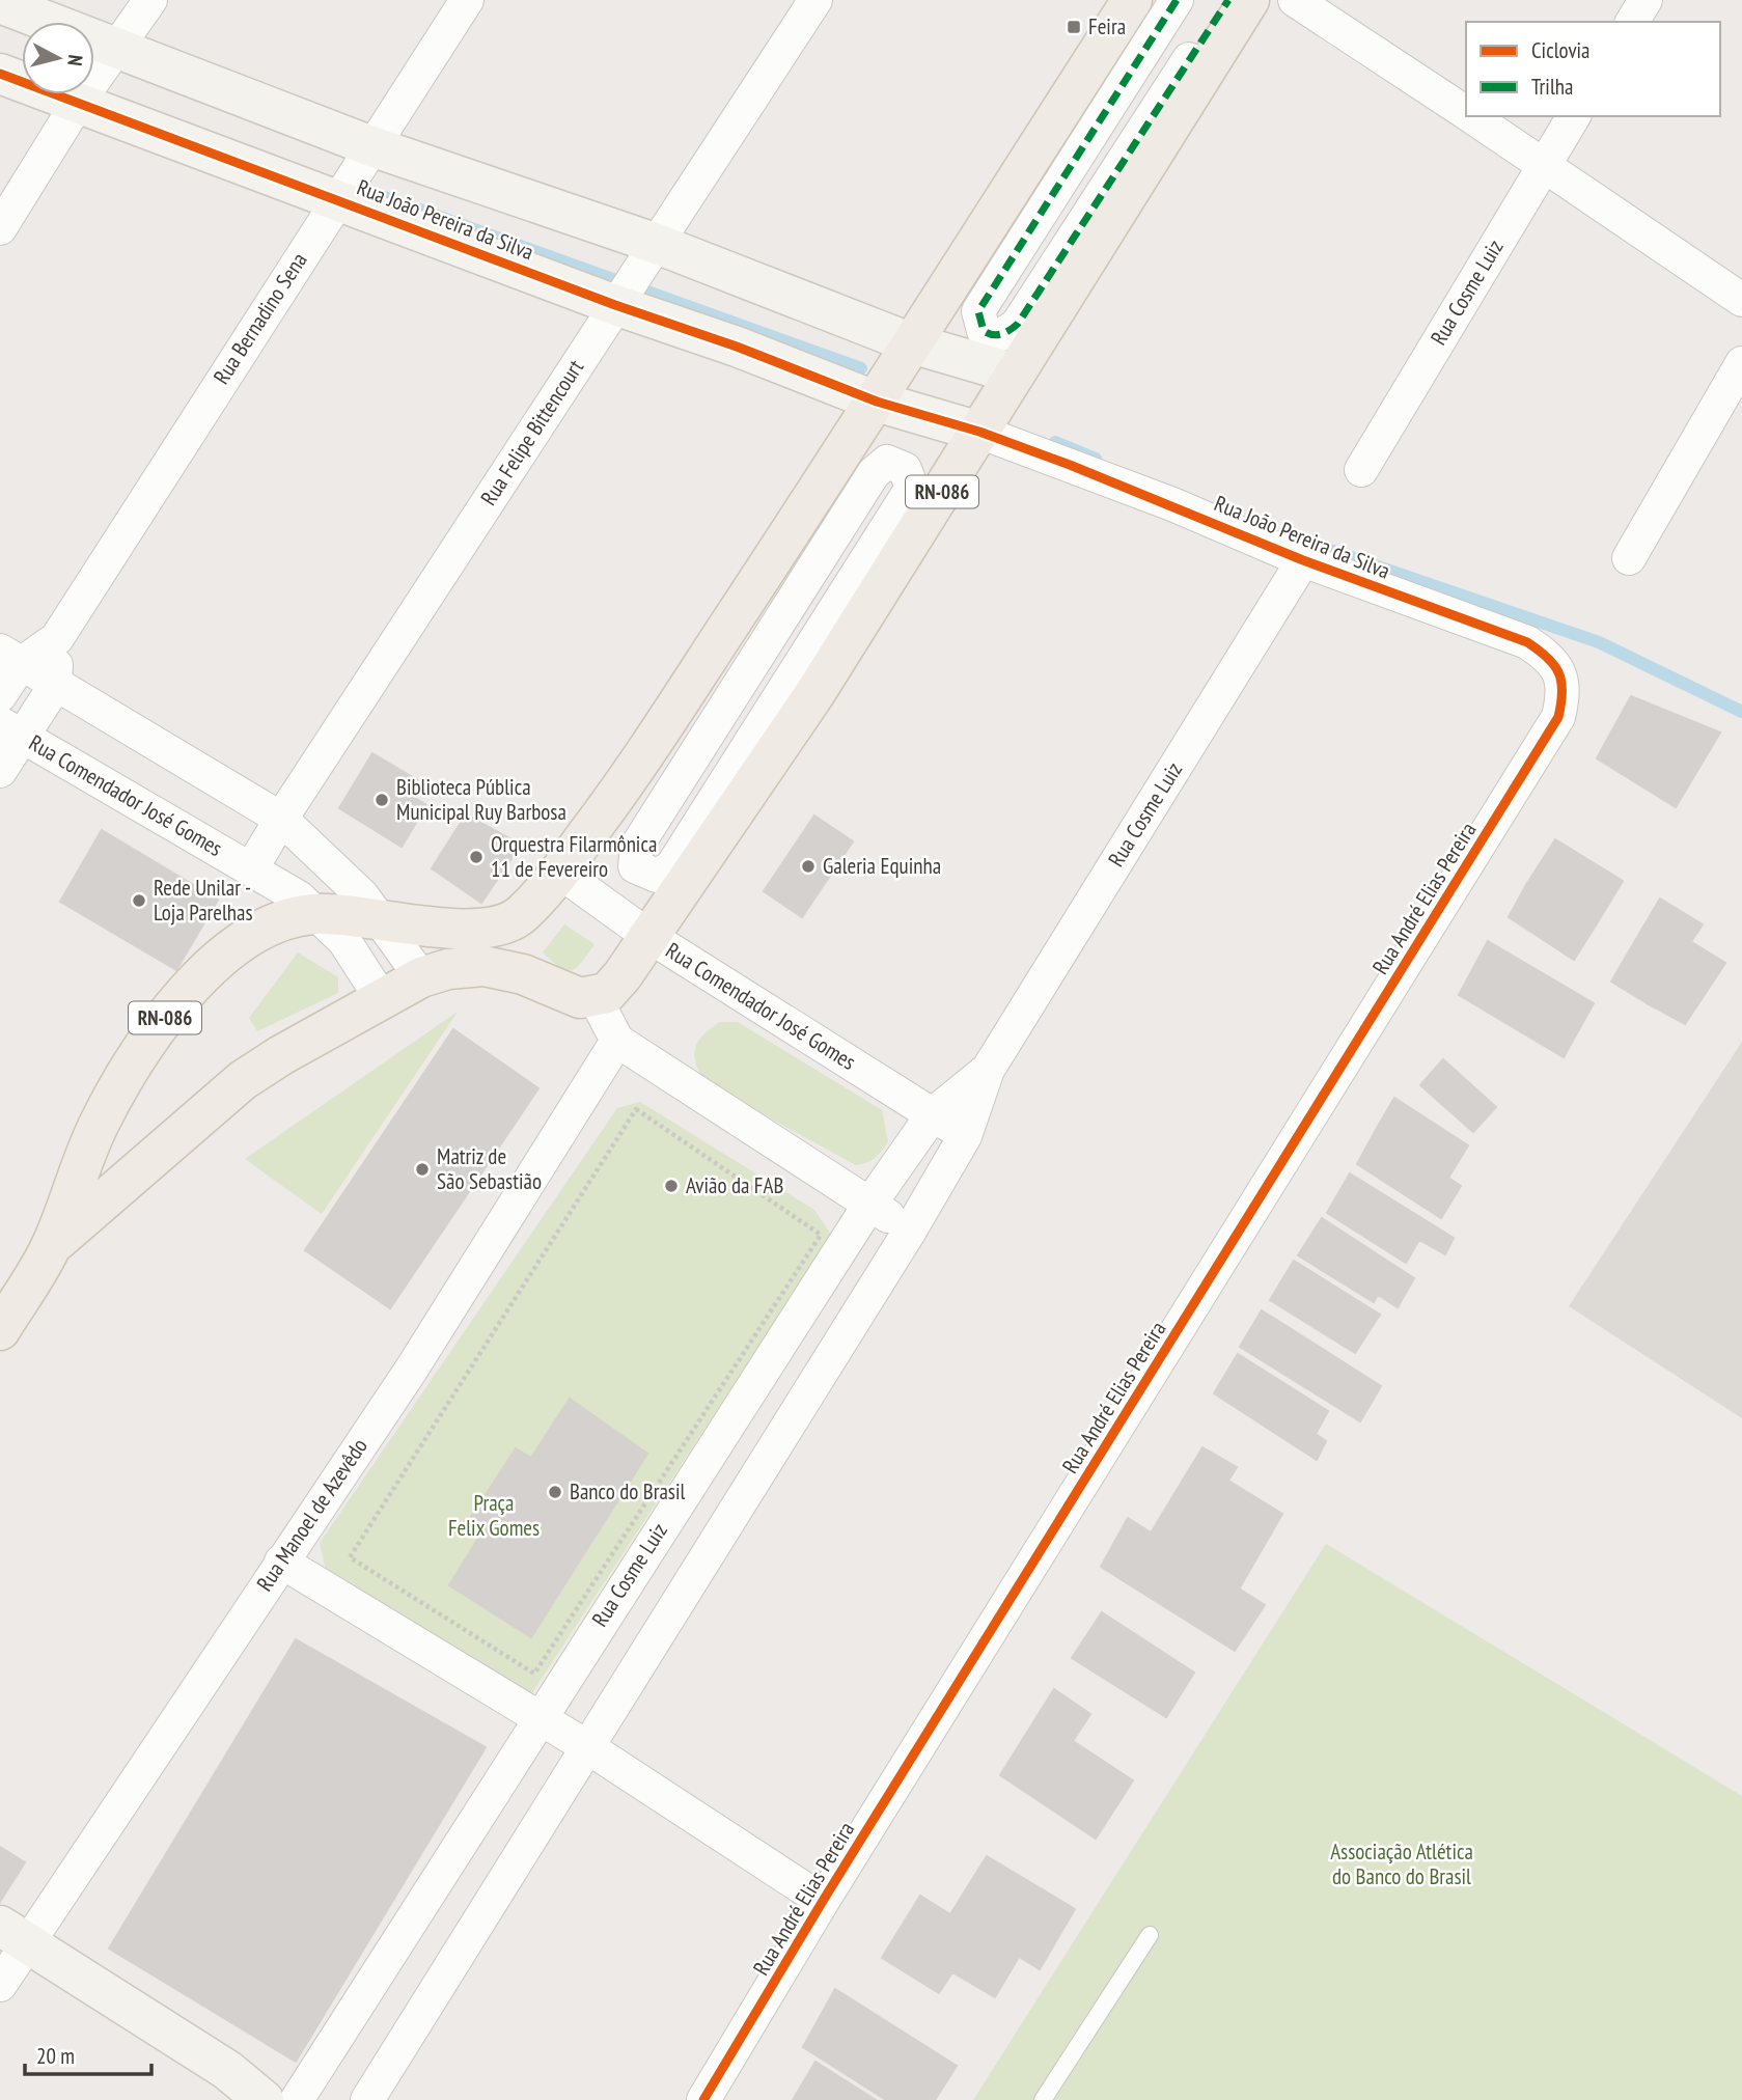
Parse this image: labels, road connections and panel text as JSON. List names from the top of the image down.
{
  "streets": {
    "main road": ["RN-086"],
    "street": [
      "Rua João Pereira da Silva",
      "Rua Cosme Luiz",
      "Rua Bernadino Sena",
      "Rua Felipe Bittencourt",
      "Rua Comendador José Gomes",
      "Rua André Elias Pereira",
      "Rua Manoel de Azevêdo"
    ]
  },
  "crossings": [
    ["Rua João Pereira da Silva", "Rua Cosme Luiz"],
    ["Rua João Pereira da Silva", "Rua Bernadino Sena"],
    ["Rua João Pereira da Silva", "Rua Felipe Bittencourt"],
    ["Rua João Pereira da Silva", "RN-086"],
    ["Rua João Pereira da Silva", "Rua André Elias Pereira"],
    ["Rua Cosme Luiz", "Rua Comendador José Gomes"],
    ["Rua Bernadino Sena", "Rua Comendador José Gomes"],
    ["Rua Felipe Bittencourt", "Rua Comendador José Gomes"],
    ["RN-086", "Rua Comendador José Gomes"]
  ],
  "parks": ["Praça Felix Gomes", "Associação Atlética do Banco do Brasil"],
  "places": {
    "transit": ["Feira"],
    "other": [
      "Biblioteca Pública Municipal Ruy Barbosa",
      "Orquestra Filarmônica 11 de Fevereiro",
      "Galeria Equinha",
      "Rede Unilar - Loja Parelhas",
      "Matriz de São Sebastião",
      "Avião da FAB",
      "Banco do Brasil"
    ]
  },
  "legend": ["Ciclovia", "Trilha"],
  "scale_bar": "20 m",
  "north": "right"
}
